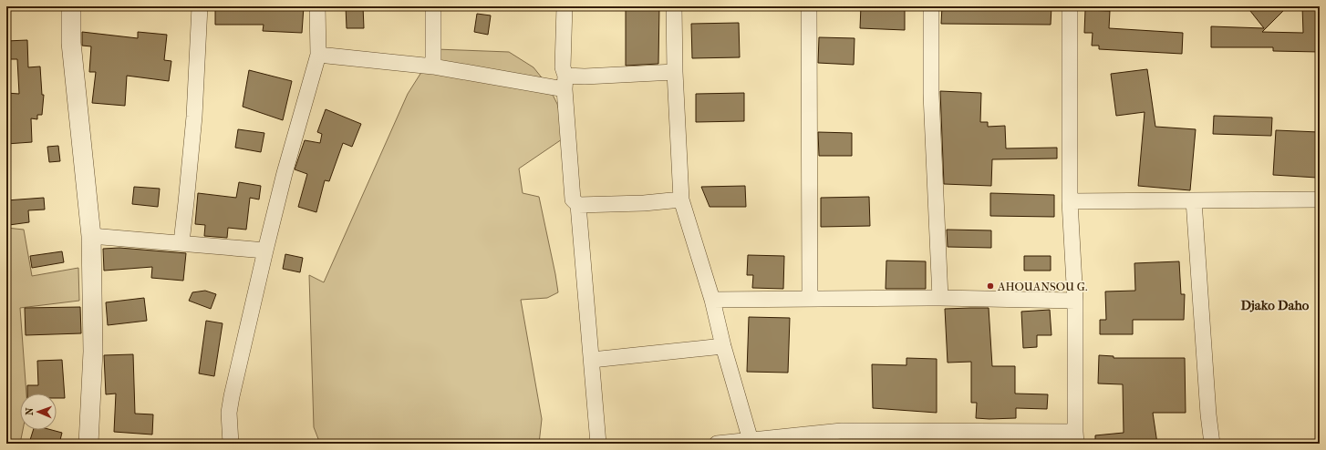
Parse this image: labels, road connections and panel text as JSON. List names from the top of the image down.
{
  "districts": ["Djako Daho"],
  "places": ["AHOUANSOU G."],
  "north": "left"
}
